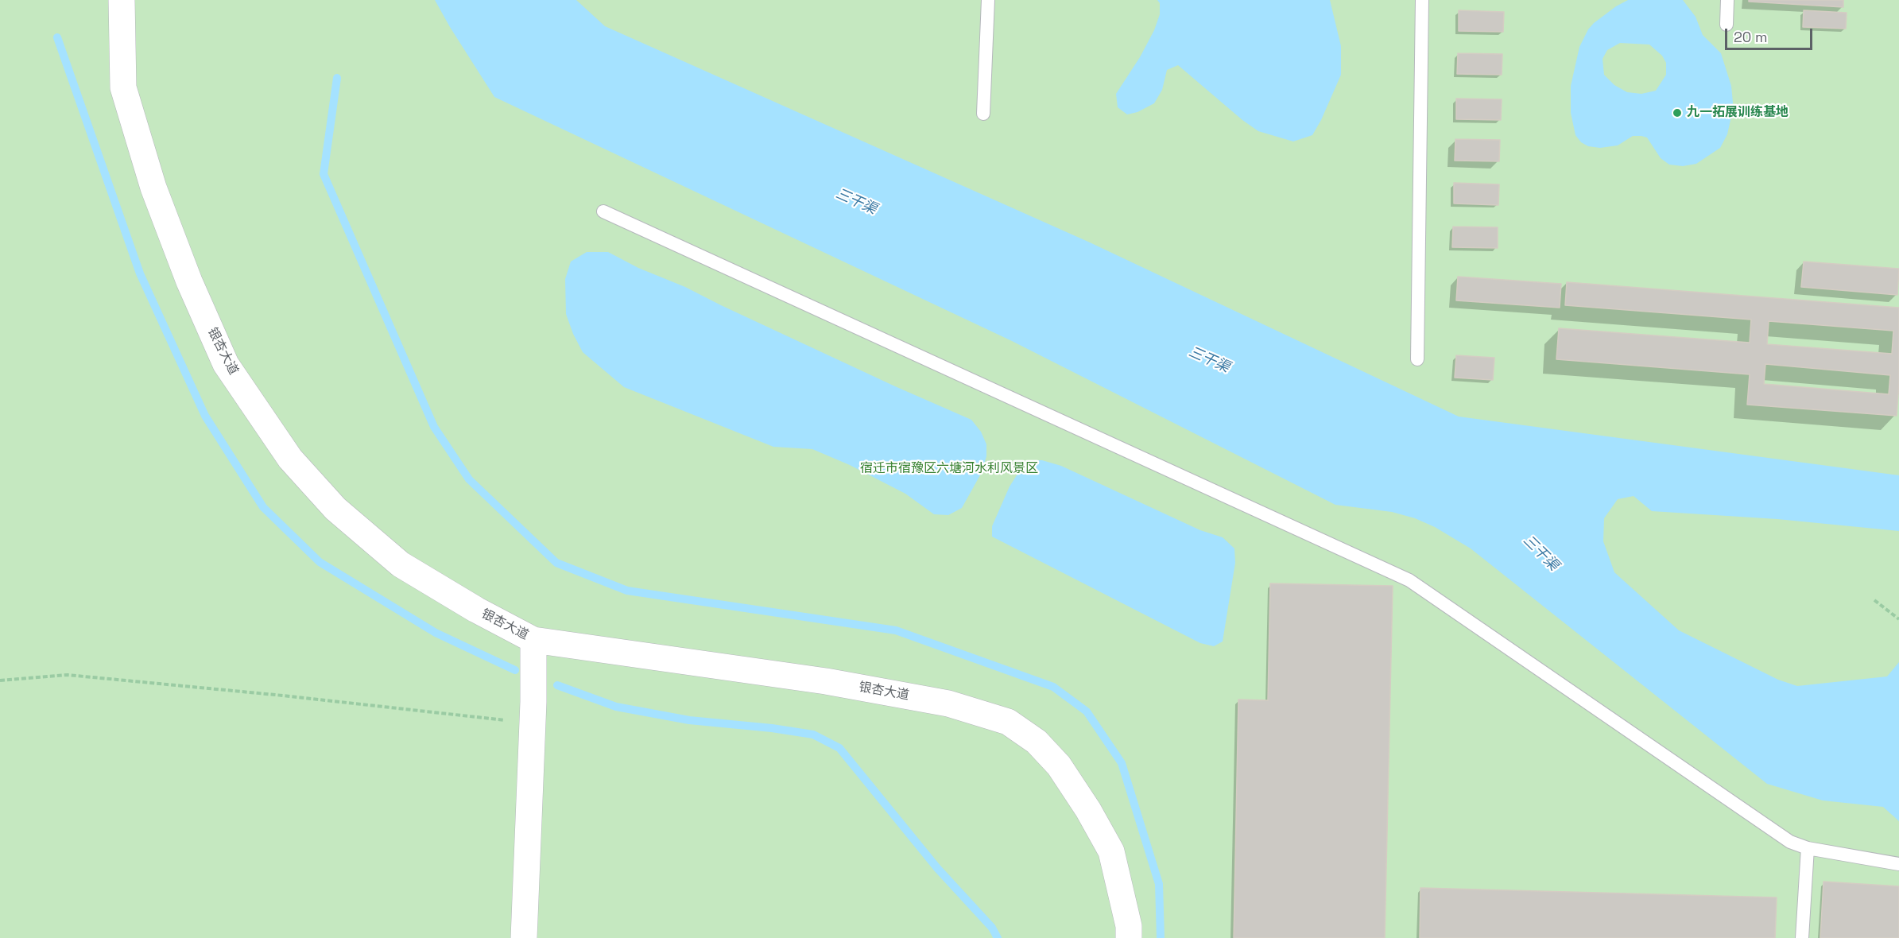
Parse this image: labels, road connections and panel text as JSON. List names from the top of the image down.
{
  "streets": {
    "street": ["银杏大道"]
  },
  "water": ["三干渠"],
  "parks": ["宿迁市宿豫区六塘河水利风景区"],
  "places": ["九一拓展训练基地"],
  "scale_bar": "20 m"
}
